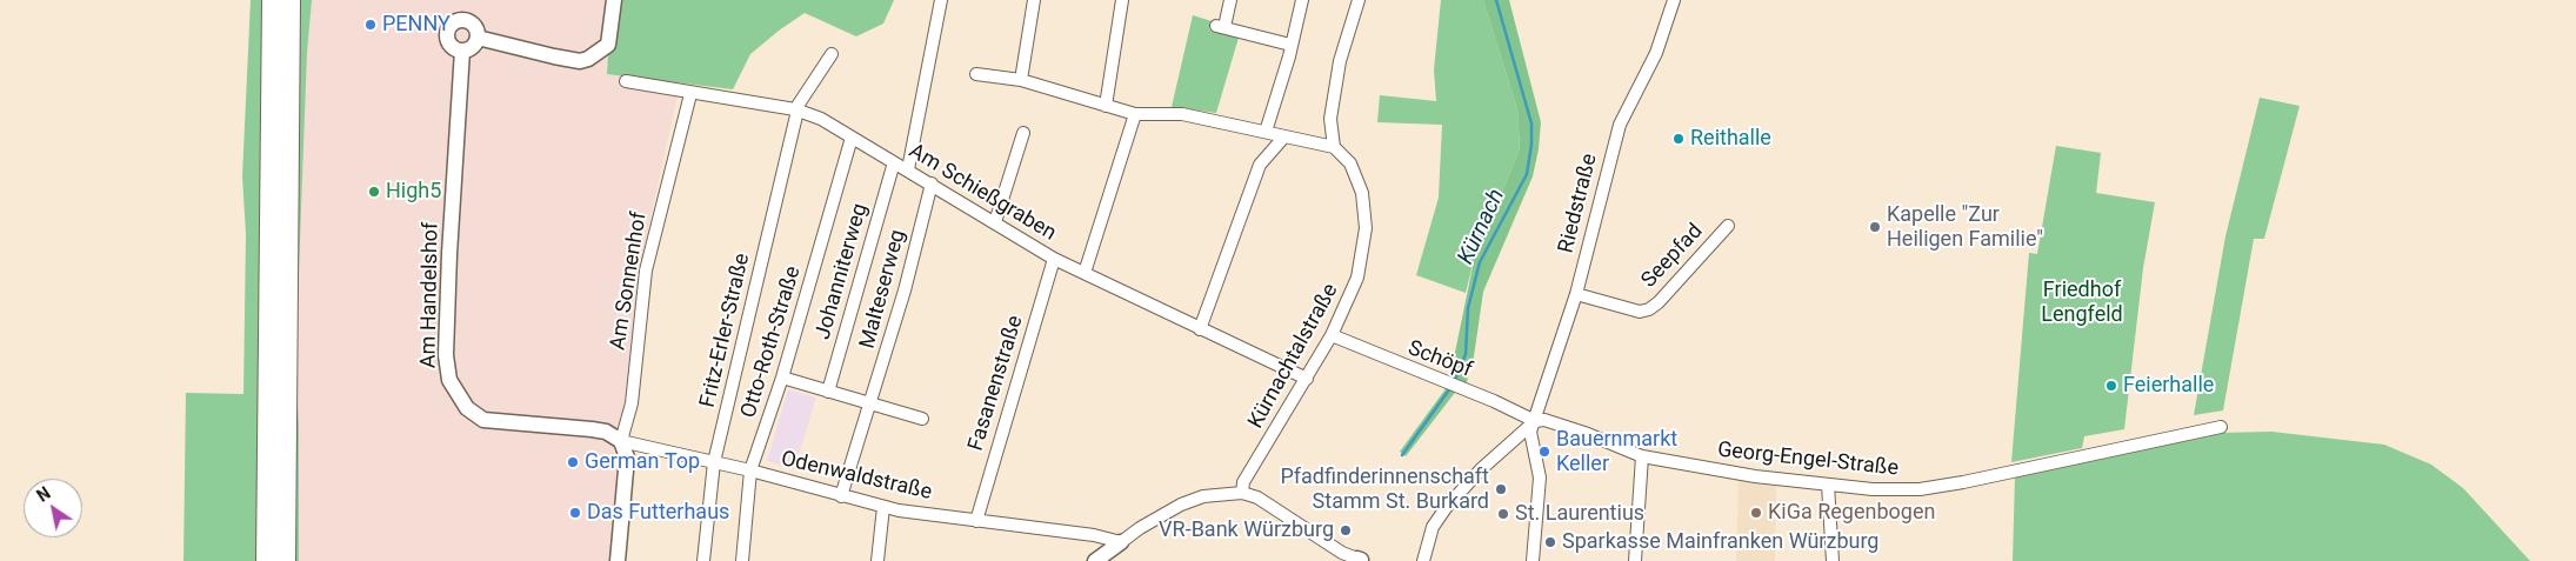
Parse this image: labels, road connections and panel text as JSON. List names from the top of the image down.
{
  "streets": {
    "street": [
      "Am Schießgraben",
      "Riedstraße",
      "Seepfad",
      "Johanniterweg",
      "Am Sonnenhof",
      "Malteserweg",
      "Am Handelshof",
      "Fritz-Erler-Straße",
      "Otto-Roth-Straße",
      "Kürnachtalstraße",
      "Schöpf",
      "Fasanenstraße",
      "Georg-Engel-Straße",
      "Odenwaldstraße"
    ]
  },
  "crossings": [
    ["Am Schießgraben", "Johanniterweg"],
    ["Am Schießgraben", "Am Sonnenhof"],
    ["Am Schießgraben", "Malteserweg"],
    ["Am Schießgraben", "Fritz-Erler-Straße"],
    ["Am Schießgraben", "Otto-Roth-Straße"],
    ["Am Schießgraben", "Kürnachtalstraße"],
    ["Am Schießgraben", "Fasanenstraße"],
    ["Riedstraße", "Seepfad"],
    ["Riedstraße", "Schöpf"],
    ["Riedstraße", "Georg-Engel-Straße"],
    ["Am Sonnenhof", "Am Handelshof"],
    ["Am Sonnenhof", "Odenwaldstraße"],
    ["Malteserweg", "Odenwaldstraße"],
    ["Am Handelshof", "Odenwaldstraße"],
    ["Fritz-Erler-Straße", "Odenwaldstraße"],
    ["Otto-Roth-Straße", "Odenwaldstraße"],
    ["Kürnachtalstraße", "Schöpf"],
    ["Schöpf", "Georg-Engel-Straße"],
    ["Fasanenstraße", "Odenwaldstraße"]
  ],
  "water": ["Kürnach"],
  "parks": ["Friedhof Lengfeld"],
  "places": [
    "PENNY",
    "Reithalle",
    "High5",
    "Kapelle \"Zur Heiligen Familie\"",
    "Feierhalle",
    "Bauernmarkt Keller",
    "German Top",
    "Pfadfinderinnenschaft Stamm St. Burkard",
    "Das Futterhaus",
    "KiGa Regenbogen",
    "St. Laurentius",
    "VR-Bank Würzburg",
    "Sparkasse Mainfranken Würzburg"
  ],
  "north": "top left"
}
